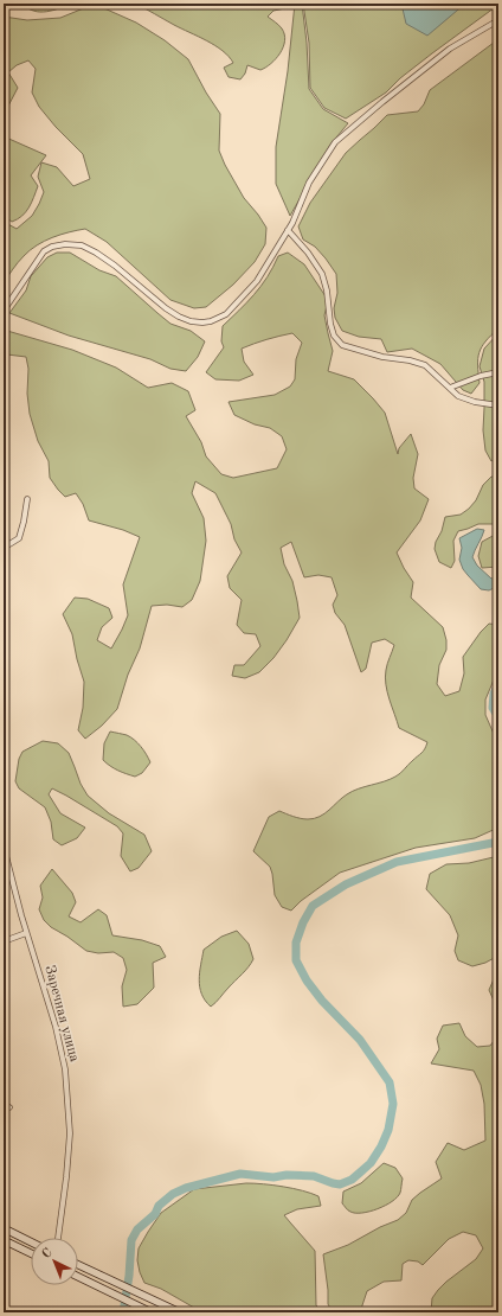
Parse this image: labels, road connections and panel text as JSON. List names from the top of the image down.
{
  "streets": {
    "street": ["Заречная улица"]
  },
  "north": "top left"
}
